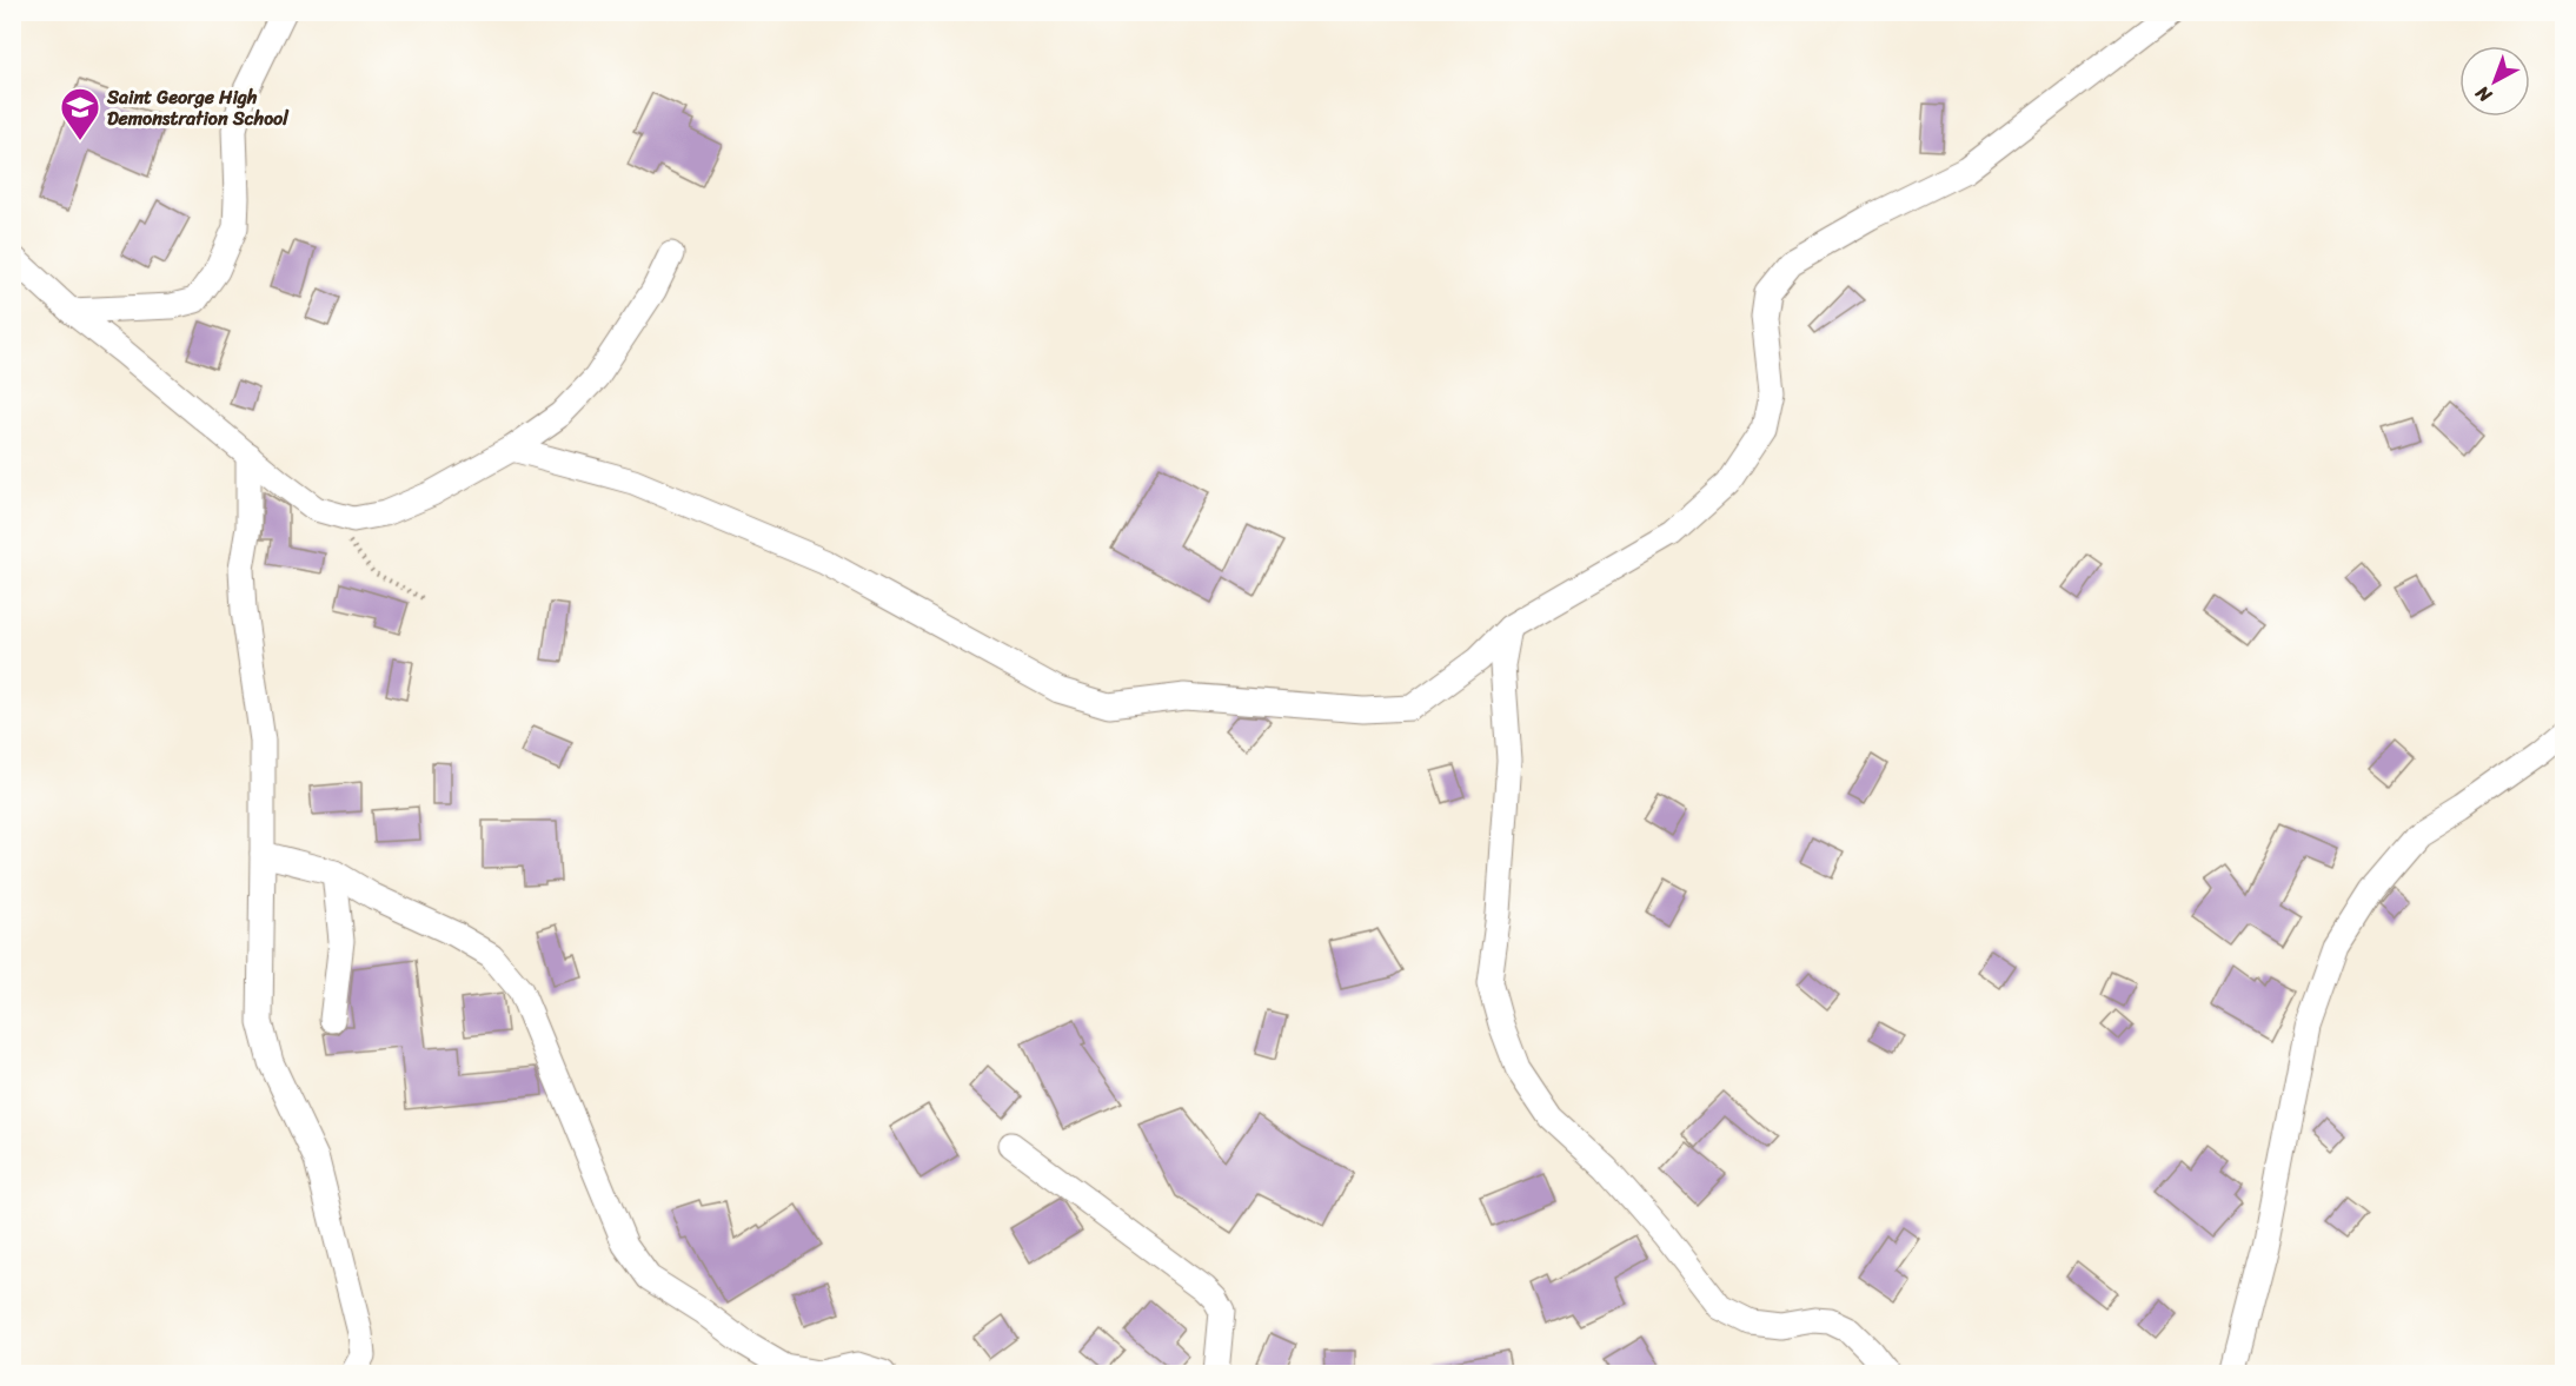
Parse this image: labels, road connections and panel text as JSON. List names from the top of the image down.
{
  "places": {
    "school or university": ["Saint George High Demonstration School"]
  },
  "north": "bottom left"
}
